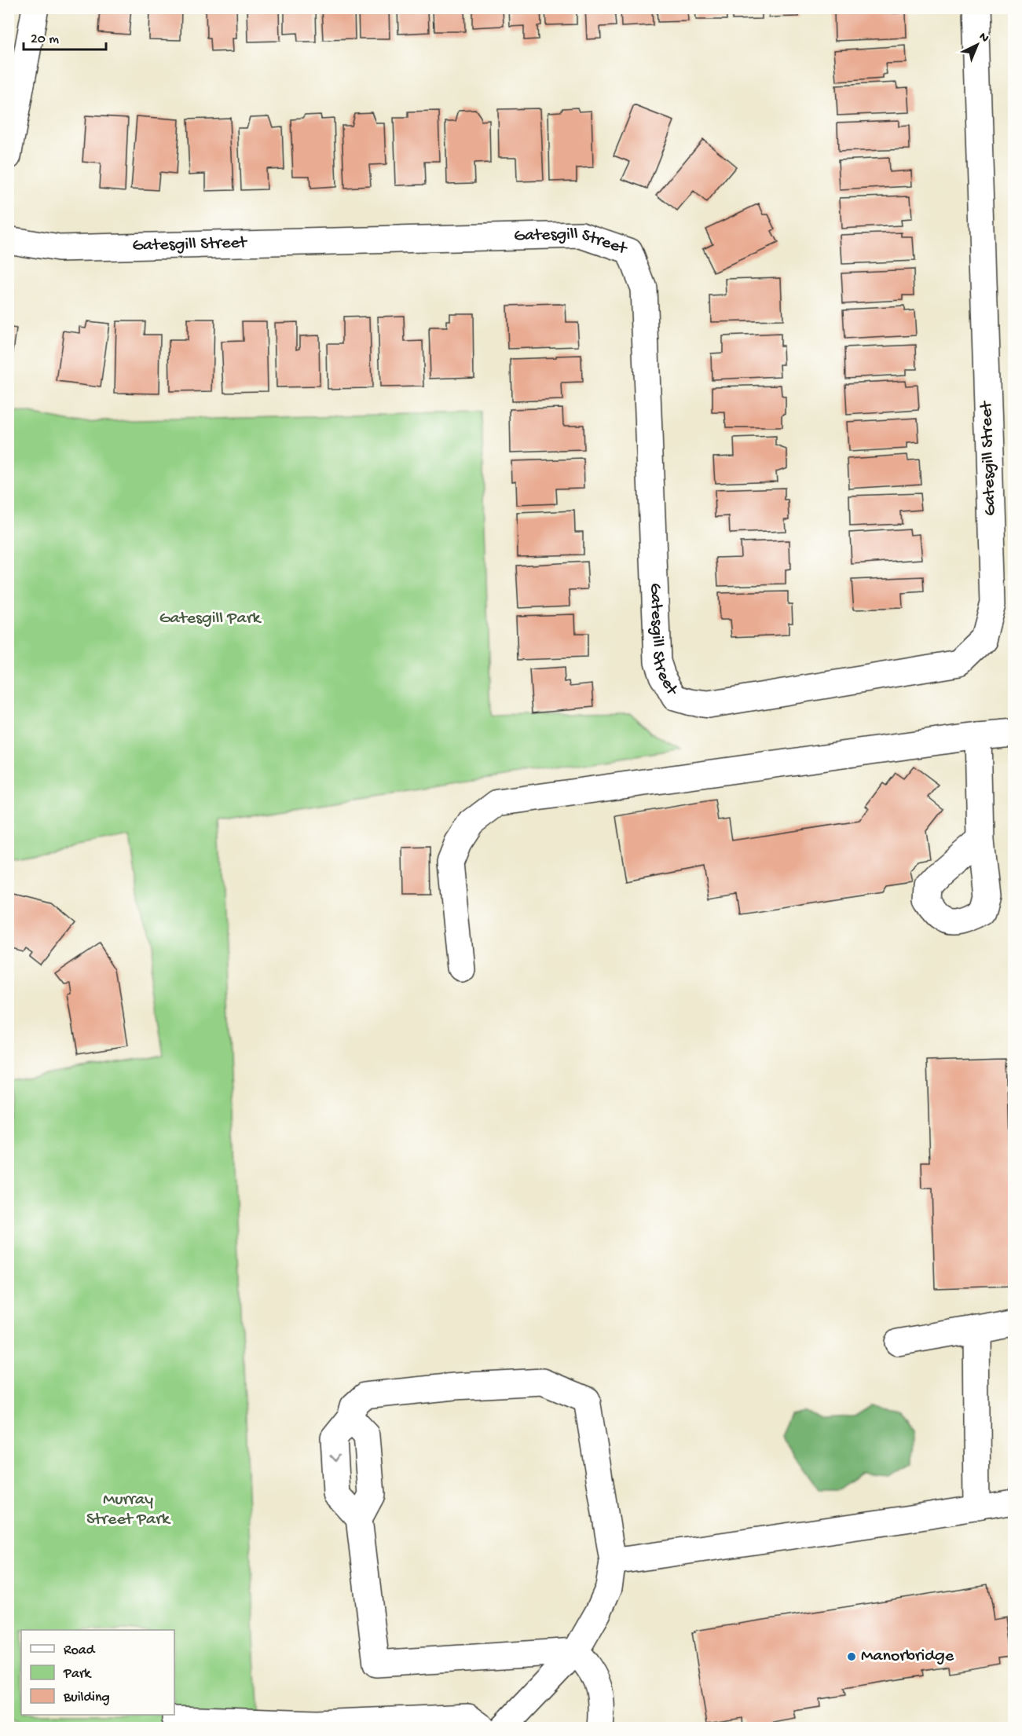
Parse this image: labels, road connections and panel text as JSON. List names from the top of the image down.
{
  "streets": {
    "street": ["Gatesgill Street"]
  },
  "parks": ["Gatesgill Park", "Murray Street Park"],
  "places": ["Manorbridge"],
  "legend": ["Road", "Park", "Building"],
  "scale_bar": "20 m",
  "north": "top right"
}
